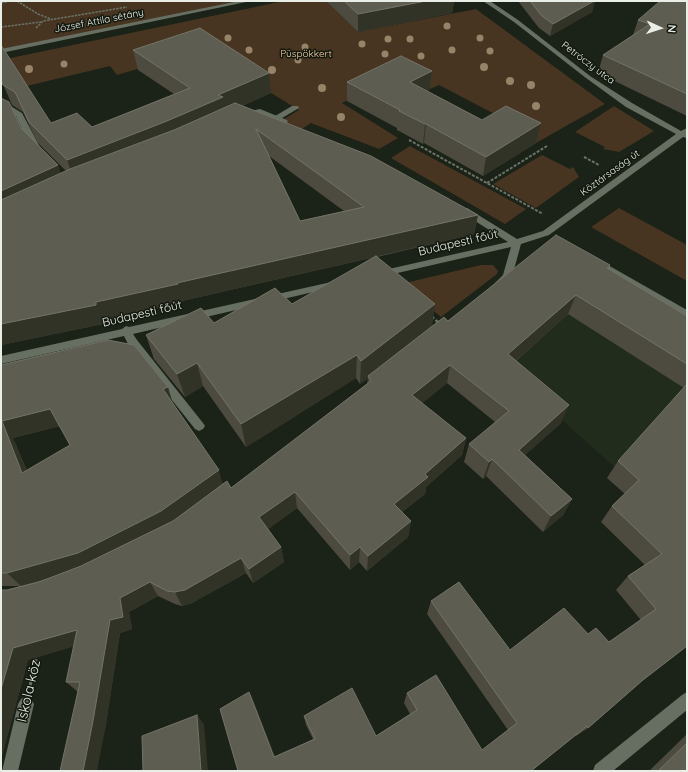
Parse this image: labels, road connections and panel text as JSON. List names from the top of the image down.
{
  "streets": {
    "street": [
      "József Attila sétány",
      "Petróczy utca",
      "Köztársaság út",
      "Budapesti főút",
      "Iskola köz"
    ]
  },
  "crossings": [
    ["Petróczy utca", "Köztársaság út"],
    ["Köztársaság út", "Budapesti főút"]
  ],
  "parks": ["Püspökkert"],
  "north": "right"
}
